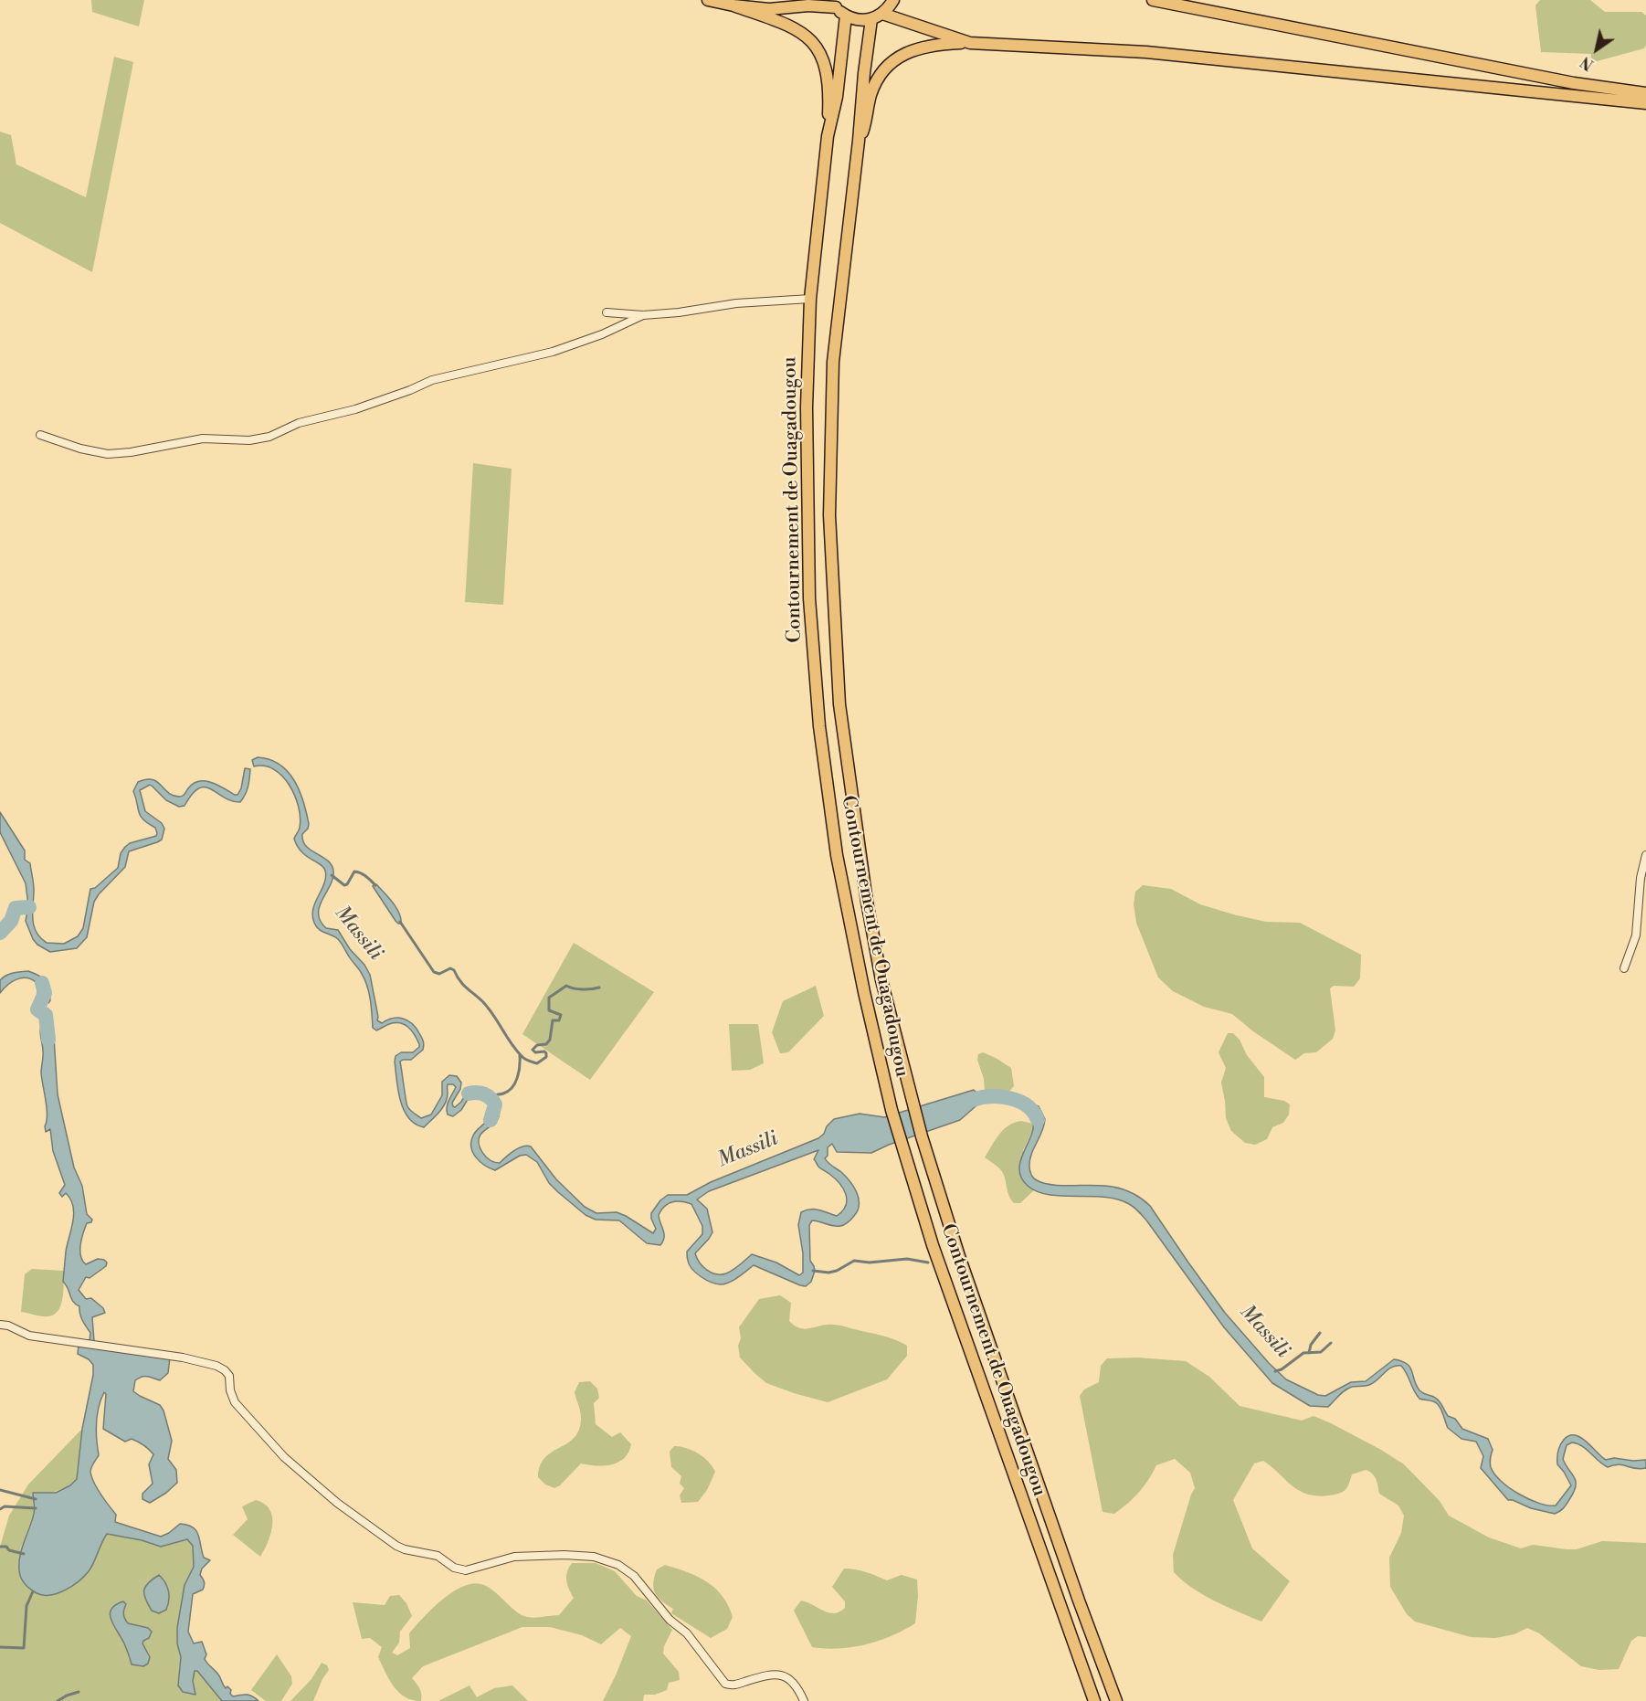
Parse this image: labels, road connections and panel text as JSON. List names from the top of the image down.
{
  "streets": {
    "highway": ["Contournement de Ouagadougou"]
  },
  "water": ["Massili"],
  "north": "bottom left"
}
